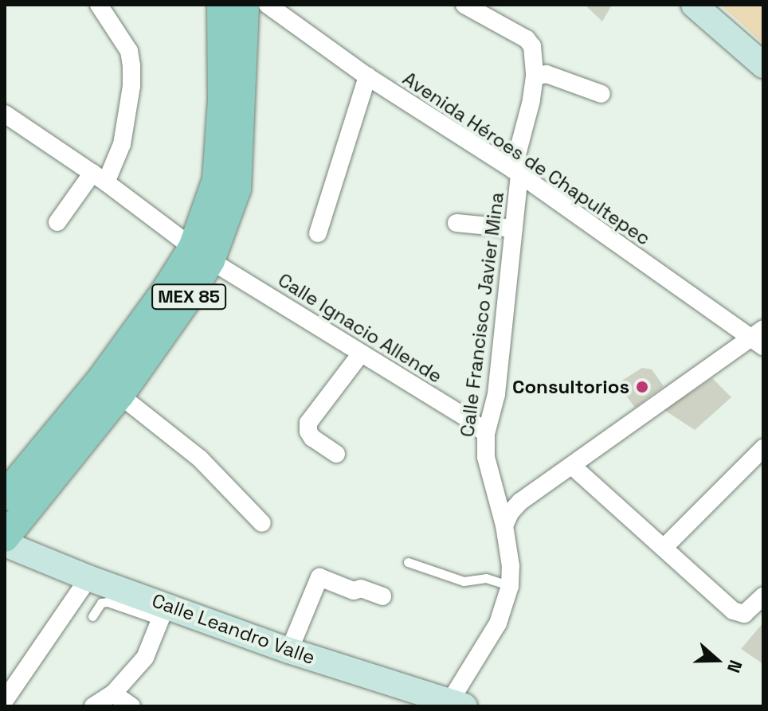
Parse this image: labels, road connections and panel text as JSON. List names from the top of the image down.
{
  "streets": {
    "main road": ["MEX 85"],
    "street": [
      "Avenida Héroes de Chapultepec",
      "Calle Francisco Javier Mina",
      "Calle Ignacio Allende",
      "Calle Leandro Valle"
    ]
  },
  "crossings": [
    ["Avenida Héroes de Chapultepec", "Calle Francisco Javier Mina"],
    ["MEX 85", "Calle Ignacio Allende"],
    ["Calle Francisco Javier Mina", "Calle Ignacio Allende"],
    ["Calle Francisco Javier Mina", "Calle Leandro Valle"]
  ],
  "places": ["Consultorios"],
  "north": "right"
}
